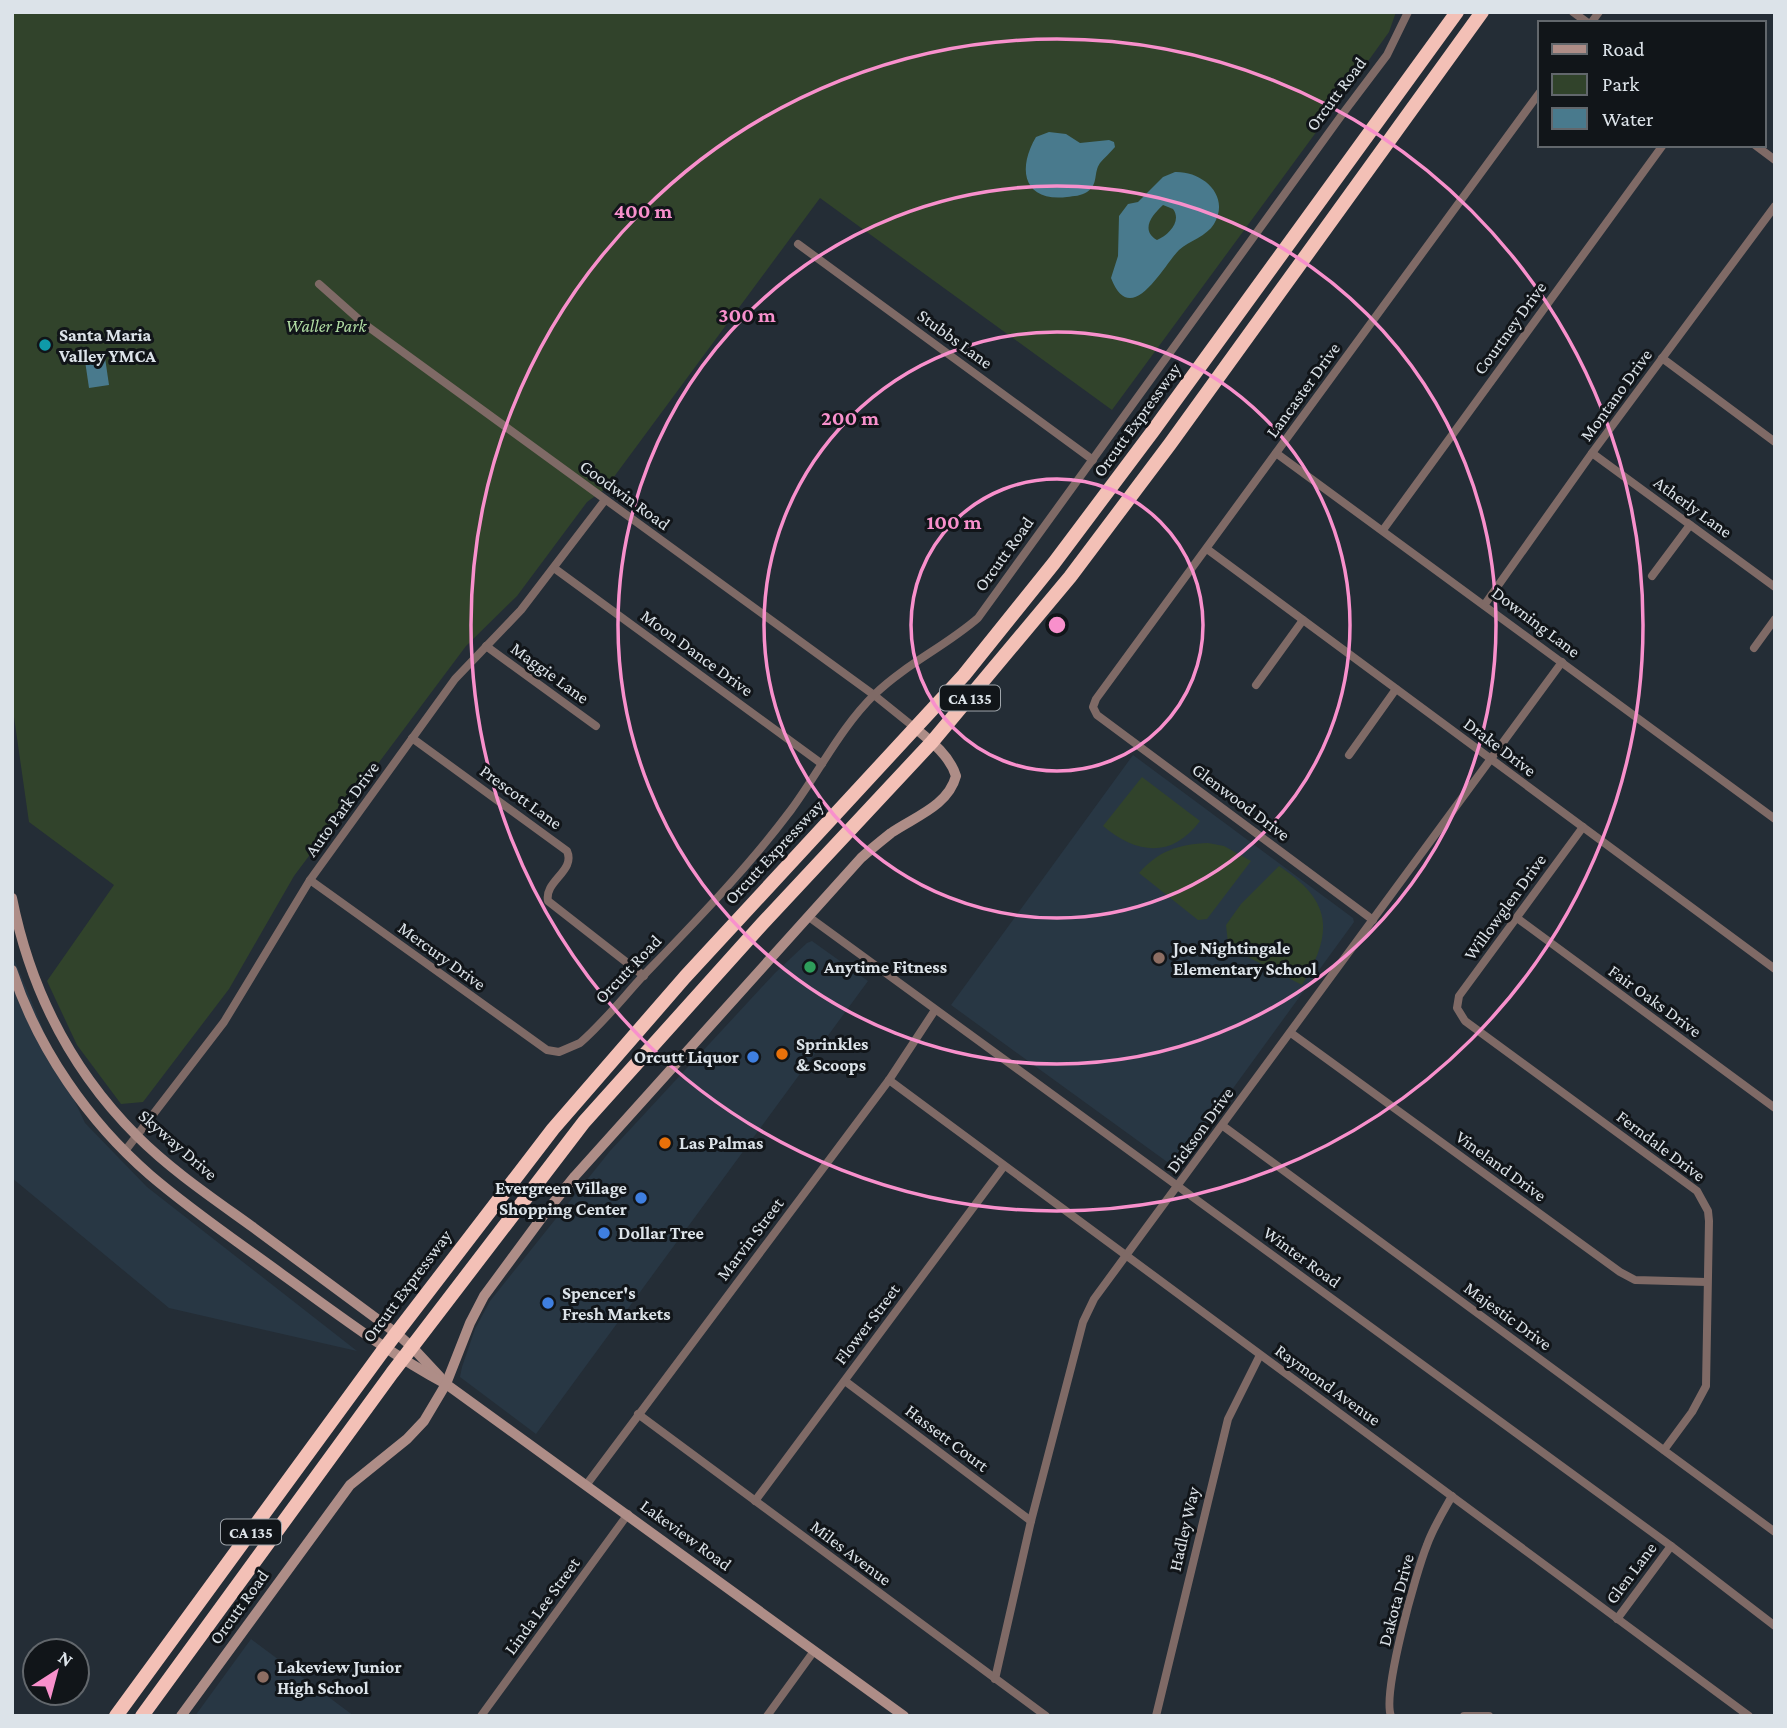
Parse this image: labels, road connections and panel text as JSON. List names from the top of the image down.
{
  "streets": {
    "highway": ["Orcutt Expressway", "CA 135"],
    "main road": ["Orcutt Road", "Skyway Drive", "Lakeview Road"],
    "street": [
      "Courtney Drive",
      "Stubbs Lane",
      "Lancaster Drive",
      "Montano Drive",
      "Goodwin Road",
      "Atherly Lane",
      "Downing Lane",
      "Moon Dance Drive",
      "Maggie Lane",
      "Drake Drive",
      "Prescott Lane",
      "Glenwood Drive",
      "Auto Park Drive",
      "Willowglen Drive",
      "Mercury Drive",
      "Fair Oaks Drive",
      "Dickson Drive",
      "Ferndale Drive",
      "Vineland Drive",
      "Marvin Street",
      "Winter Road",
      "Majestic Drive",
      "Flower Street",
      "Raymond Avenue",
      "Hassett Court",
      "Hadley Way",
      "Miles Avenue",
      "Glen Lane",
      "Dakota Drive",
      "Linda Lee Street"
    ]
  },
  "crossings": [
    ["Orcutt Road", "Stubbs Lane"],
    ["Orcutt Road", "Orcutt Expressway"],
    ["Orcutt Road", "Goodwin Road"],
    ["Orcutt Road", "Moon Dance Drive"],
    ["Orcutt Road", "CA 135"],
    ["Orcutt Road", "Prescott Lane"],
    ["Orcutt Road", "Mercury Drive"],
    ["Orcutt Road", "Winter Road"],
    ["Orcutt Road", "Lakeview Road"],
    ["Courtney Drive", "Downing Lane"],
    ["Lancaster Drive", "Downing Lane"],
    ["Lancaster Drive", "Drake Drive"],
    ["Lancaster Drive", "Glenwood Drive"],
    ["Montano Drive", "Atherly Lane"],
    ["Montano Drive", "Downing Lane"],
    ["Orcutt Expressway", "Goodwin Road"],
    ["Orcutt Expressway", "Skyway Drive"],
    ["Goodwin Road", "Auto Park Drive"],
    ["Downing Lane", "Dickson Drive"],
    ["Moon Dance Drive", "Auto Park Drive"],
    ["Maggie Lane", "Auto Park Drive"],
    ["CA 135", "Skyway Drive"],
    ["CA 135", "Lakeview Road"],
    ["Drake Drive", "Willowglen Drive"],
    ["Drake Drive", "Dickson Drive"],
    ["Prescott Lane", "Auto Park Drive"],
    ["Glenwood Drive", "Dickson Drive"],
    ["Auto Park Drive", "Mercury Drive"],
    ["Auto Park Drive", "Skyway Drive"],
    ["Willowglen Drive", "Fair Oaks Drive"],
    ["Willowglen Drive", "Ferndale Drive"],
    ["Dickson Drive", "Vineland Drive"],
    ["Dickson Drive", "Winter Road"],
    ["Dickson Drive", "Majestic Drive"],
    ["Dickson Drive", "Raymond Avenue"],
    ["Dickson Drive", "Hassett Court"],
    ["Dickson Drive", "Miles Avenue"],
    ["Skyway Drive", "Lakeview Road"],
    ["Ferndale Drive", "Vineland Drive"],
    ["Ferndale Drive", "Majestic Drive"],
    ["Marvin Street", "Winter Road"],
    ["Marvin Street", "Raymond Avenue"],
    ["Marvin Street", "Lakeview Road"],
    ["Marvin Street", "Miles Avenue"],
    ["Winter Road", "Glen Lane"],
    ["Flower Street", "Raymond Avenue"],
    ["Flower Street", "Hassett Court"],
    ["Flower Street", "Miles Avenue"],
    ["Raymond Avenue", "Hadley Way"],
    ["Raymond Avenue", "Glen Lane"],
    ["Raymond Avenue", "Dakota Drive"],
    ["Lakeview Road", "Linda Lee Street"]
  ],
  "parks": ["Waller Park"],
  "places": [
    "Santa Maria Valley YMCA",
    "Joe Nightingale Elementary School",
    "Anytime Fitness",
    "Sprinkles & Scoops",
    "Orcutt Liquor",
    "Las Palmas",
    "Evergreen Village Shopping Center",
    "Dollar Tree",
    "Spencer's Fresh Markets",
    "Lakeview Junior High School"
  ],
  "legend": ["Road", "Park", "Water"],
  "north": "top right",
  "rings": [
    "400 m",
    "300 m",
    "200 m",
    "100 m"
  ]
}
